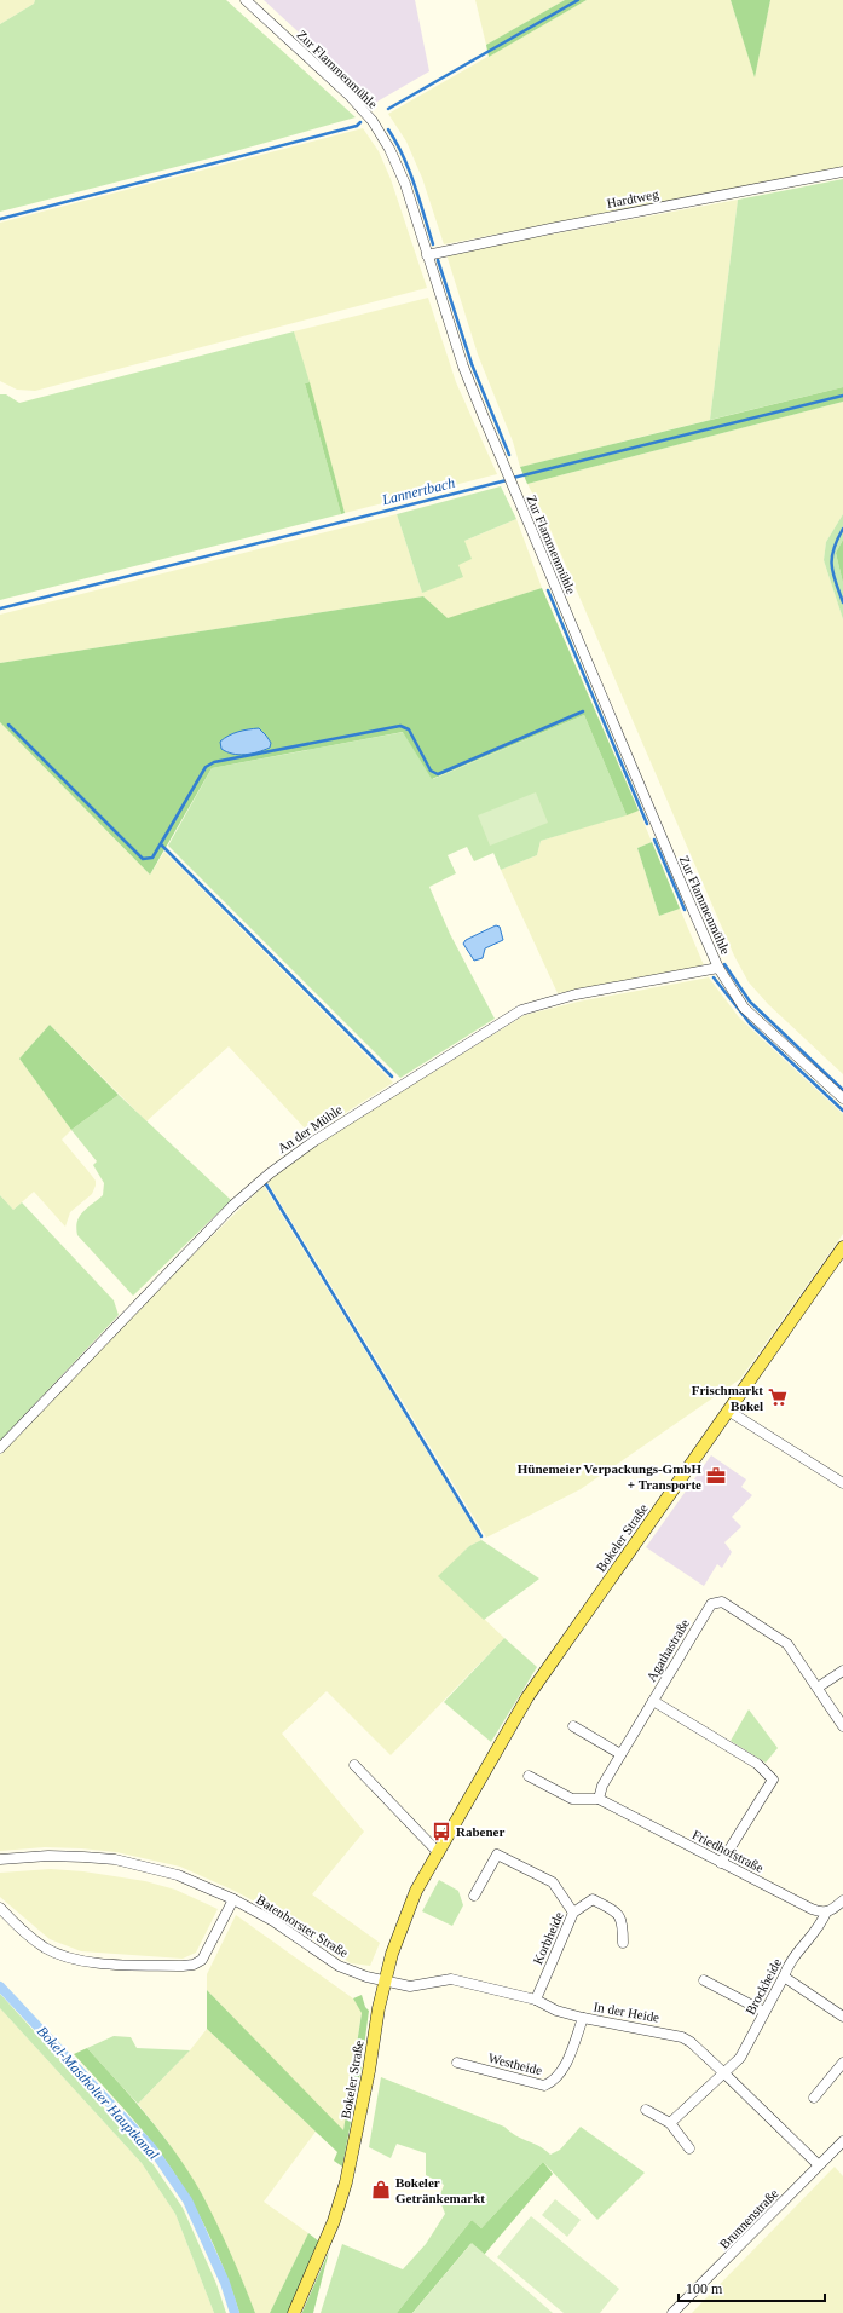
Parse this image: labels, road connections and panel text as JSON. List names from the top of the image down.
{
  "streets": {
    "main road": ["Bokeler Straße"],
    "street": [
      "Zur Flammenmühle",
      "Hardtweg",
      "An der Mühle",
      "Agathastraße",
      "Friedhofstraße",
      "Batenhorster Straße",
      "Korbheide",
      "Brockheide",
      "In der Heide",
      "Westheide",
      "Brunnenstraße"
    ]
  },
  "crossings": [
    ["Zur Flammenmühle", "Hardtweg"],
    ["Zur Flammenmühle", "An der Mühle"],
    ["Bokeler Straße", "Batenhorster Straße"],
    ["Bokeler Straße", "In der Heide"],
    ["Agathastraße", "Friedhofstraße"],
    ["Friedhofstraße", "Brockheide"],
    ["Batenhorster Straße", "In der Heide"],
    ["Korbheide", "In der Heide"],
    ["Brockheide", "In der Heide"],
    ["In der Heide", "Westheide"],
    ["In der Heide", "Brunnenstraße"]
  ],
  "water": ["Lannertbach", "Bokel-Mastholter Hauptkanal"],
  "places": {
    "supermarket": ["Frischmarkt Bokel"],
    "office": ["Hünemeier Verpackungs-GmbH + Transporte"],
    "bus stop": ["Rabener"],
    "shop": ["Bokeler Getränkemarkt"]
  },
  "scale_bar": "100 m"
}
